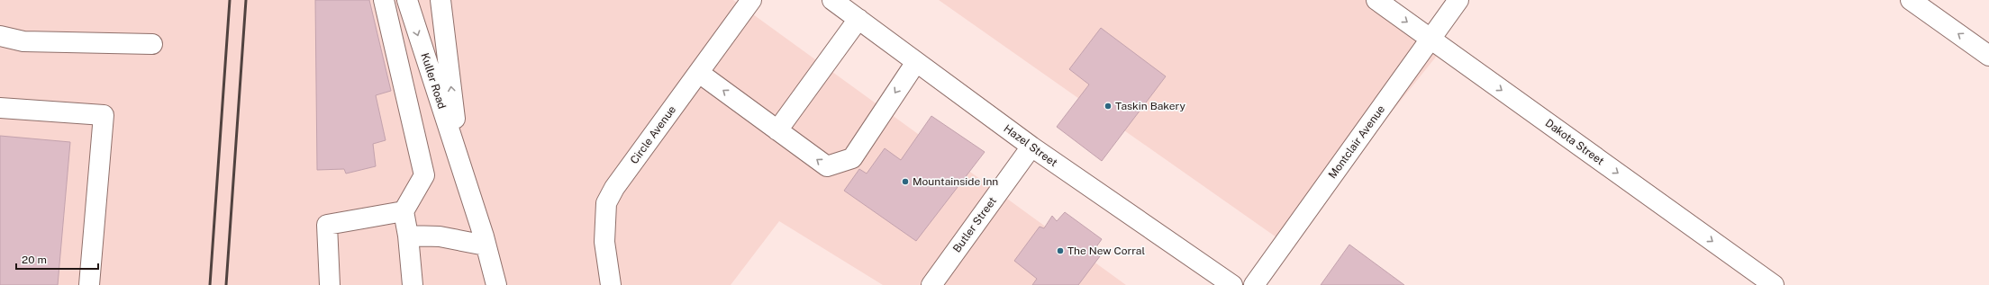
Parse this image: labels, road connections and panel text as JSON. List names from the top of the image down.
{
  "streets": {
    "street": [
      "Kuller Road",
      "Circle Avenue",
      "Montclair Avenue",
      "Dakota Street",
      "Hazel Street",
      "Butler Street"
    ]
  },
  "crossings": [
    ["Montclair Avenue", "Dakota Street"],
    ["Hazel Street", "Butler Street"]
  ],
  "one_way": ["Dakota Street"],
  "places": ["Taskin Bakery", "Mountainside Inn", "The New Corral"],
  "scale_bar": "20 m"
}
